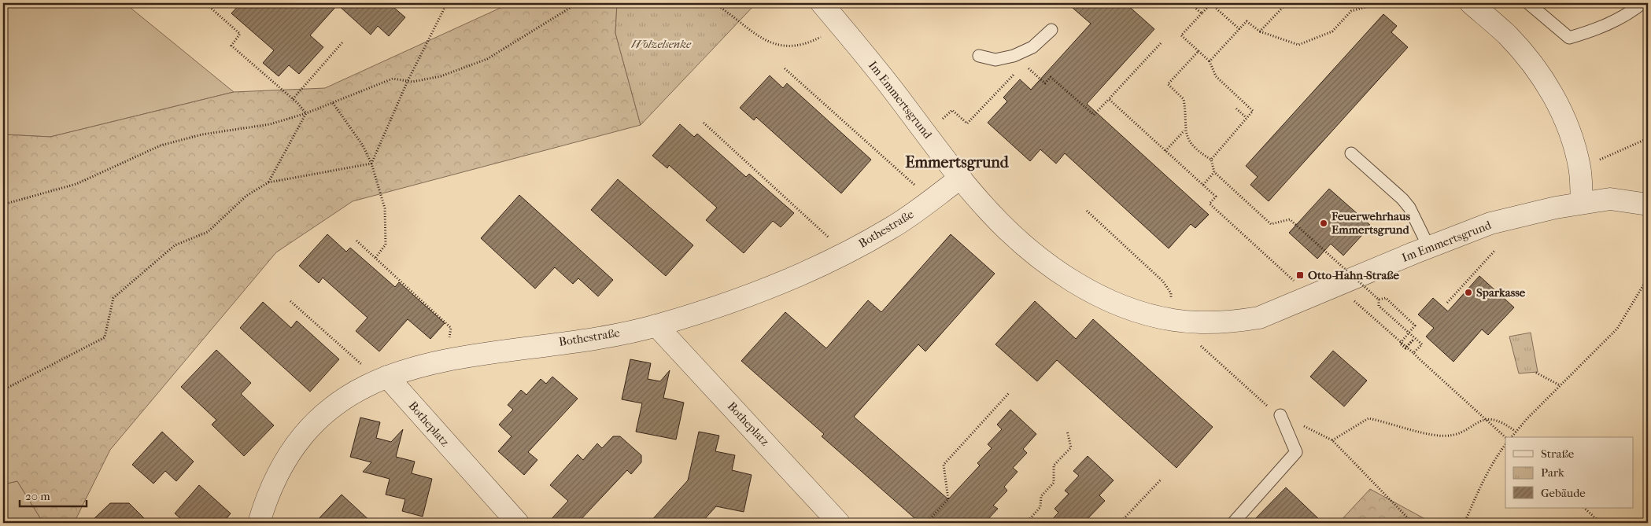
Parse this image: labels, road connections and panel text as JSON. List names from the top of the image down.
{
  "streets": {
    "street": ["Im Emmertsgrund", "Bothestraße", "Botheplatz"]
  },
  "crossings": [
    ["Im Emmertsgrund", "Bothestraße"],
    ["Bothestraße", "Botheplatz"]
  ],
  "districts": ["Emmertsgrund"],
  "parks": ["Wolzelsenke"],
  "places": {
    "other": ["Feuerwehrhaus Emmertsgrund", "Sparkasse"],
    "transit": ["Otto-Hahn-Straße"]
  },
  "legend": ["Straße", "Park", "Gebäude"],
  "scale_bar": "20 m"
}
